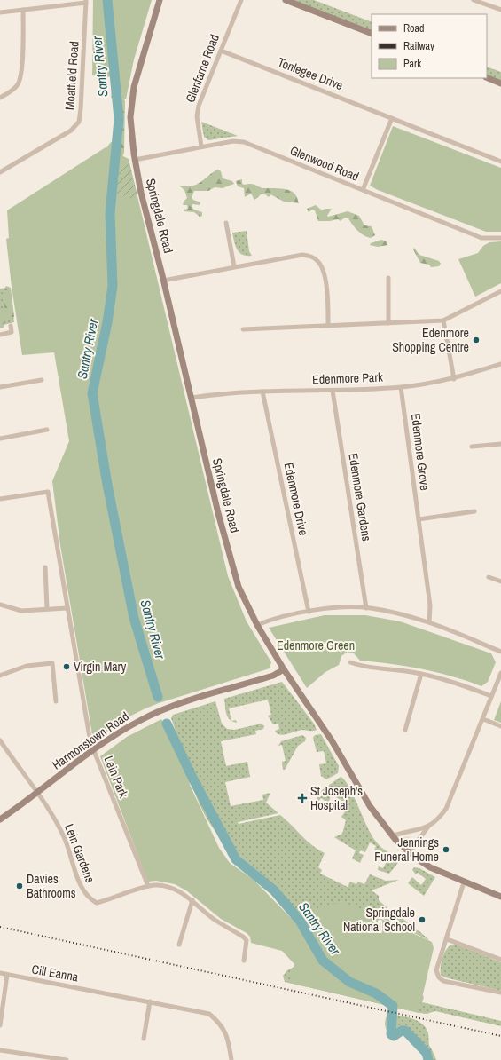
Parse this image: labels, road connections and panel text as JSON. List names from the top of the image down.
{
  "streets": {
    "street": [
      "Glenfarne Road",
      "Tonlegee Drive",
      "Moatfield Road",
      "Glenwood Road",
      "Springdale Road",
      "Edenmore Park",
      "Edenmore Grove",
      "Edenmore Gardens",
      "Edenmore Drive",
      "Harmonstown Road",
      "Lein Park",
      "Lein Gardens",
      "Cill Eanna"
    ]
  },
  "crossings": [
    ["Glenfarne Road", "Tonlegee Drive"],
    ["Glenfarne Road", "Glenwood Road"],
    ["Glenwood Road", "Springdale Road"],
    ["Springdale Road", "Edenmore Park"],
    ["Springdale Road", "Harmonstown Road"],
    ["Edenmore Park", "Edenmore Grove"],
    ["Edenmore Park", "Edenmore Gardens"],
    ["Edenmore Park", "Edenmore Drive"],
    ["Harmonstown Road", "Lein Park"],
    ["Harmonstown Road", "Lein Gardens"],
    ["Lein Park", "Lein Gardens"]
  ],
  "water": ["Santry River"],
  "parks": ["Edenmore Green"],
  "places": {
    "other": [
      "Edenmore Shopping Centre",
      "Virgin Mary",
      "Jennings Funeral Home",
      "Davies Bathrooms",
      "Springdale National School"
    ],
    "health": ["St Joseph's Hospital"]
  },
  "legend": ["Road", "Railway", "Park"]
}
